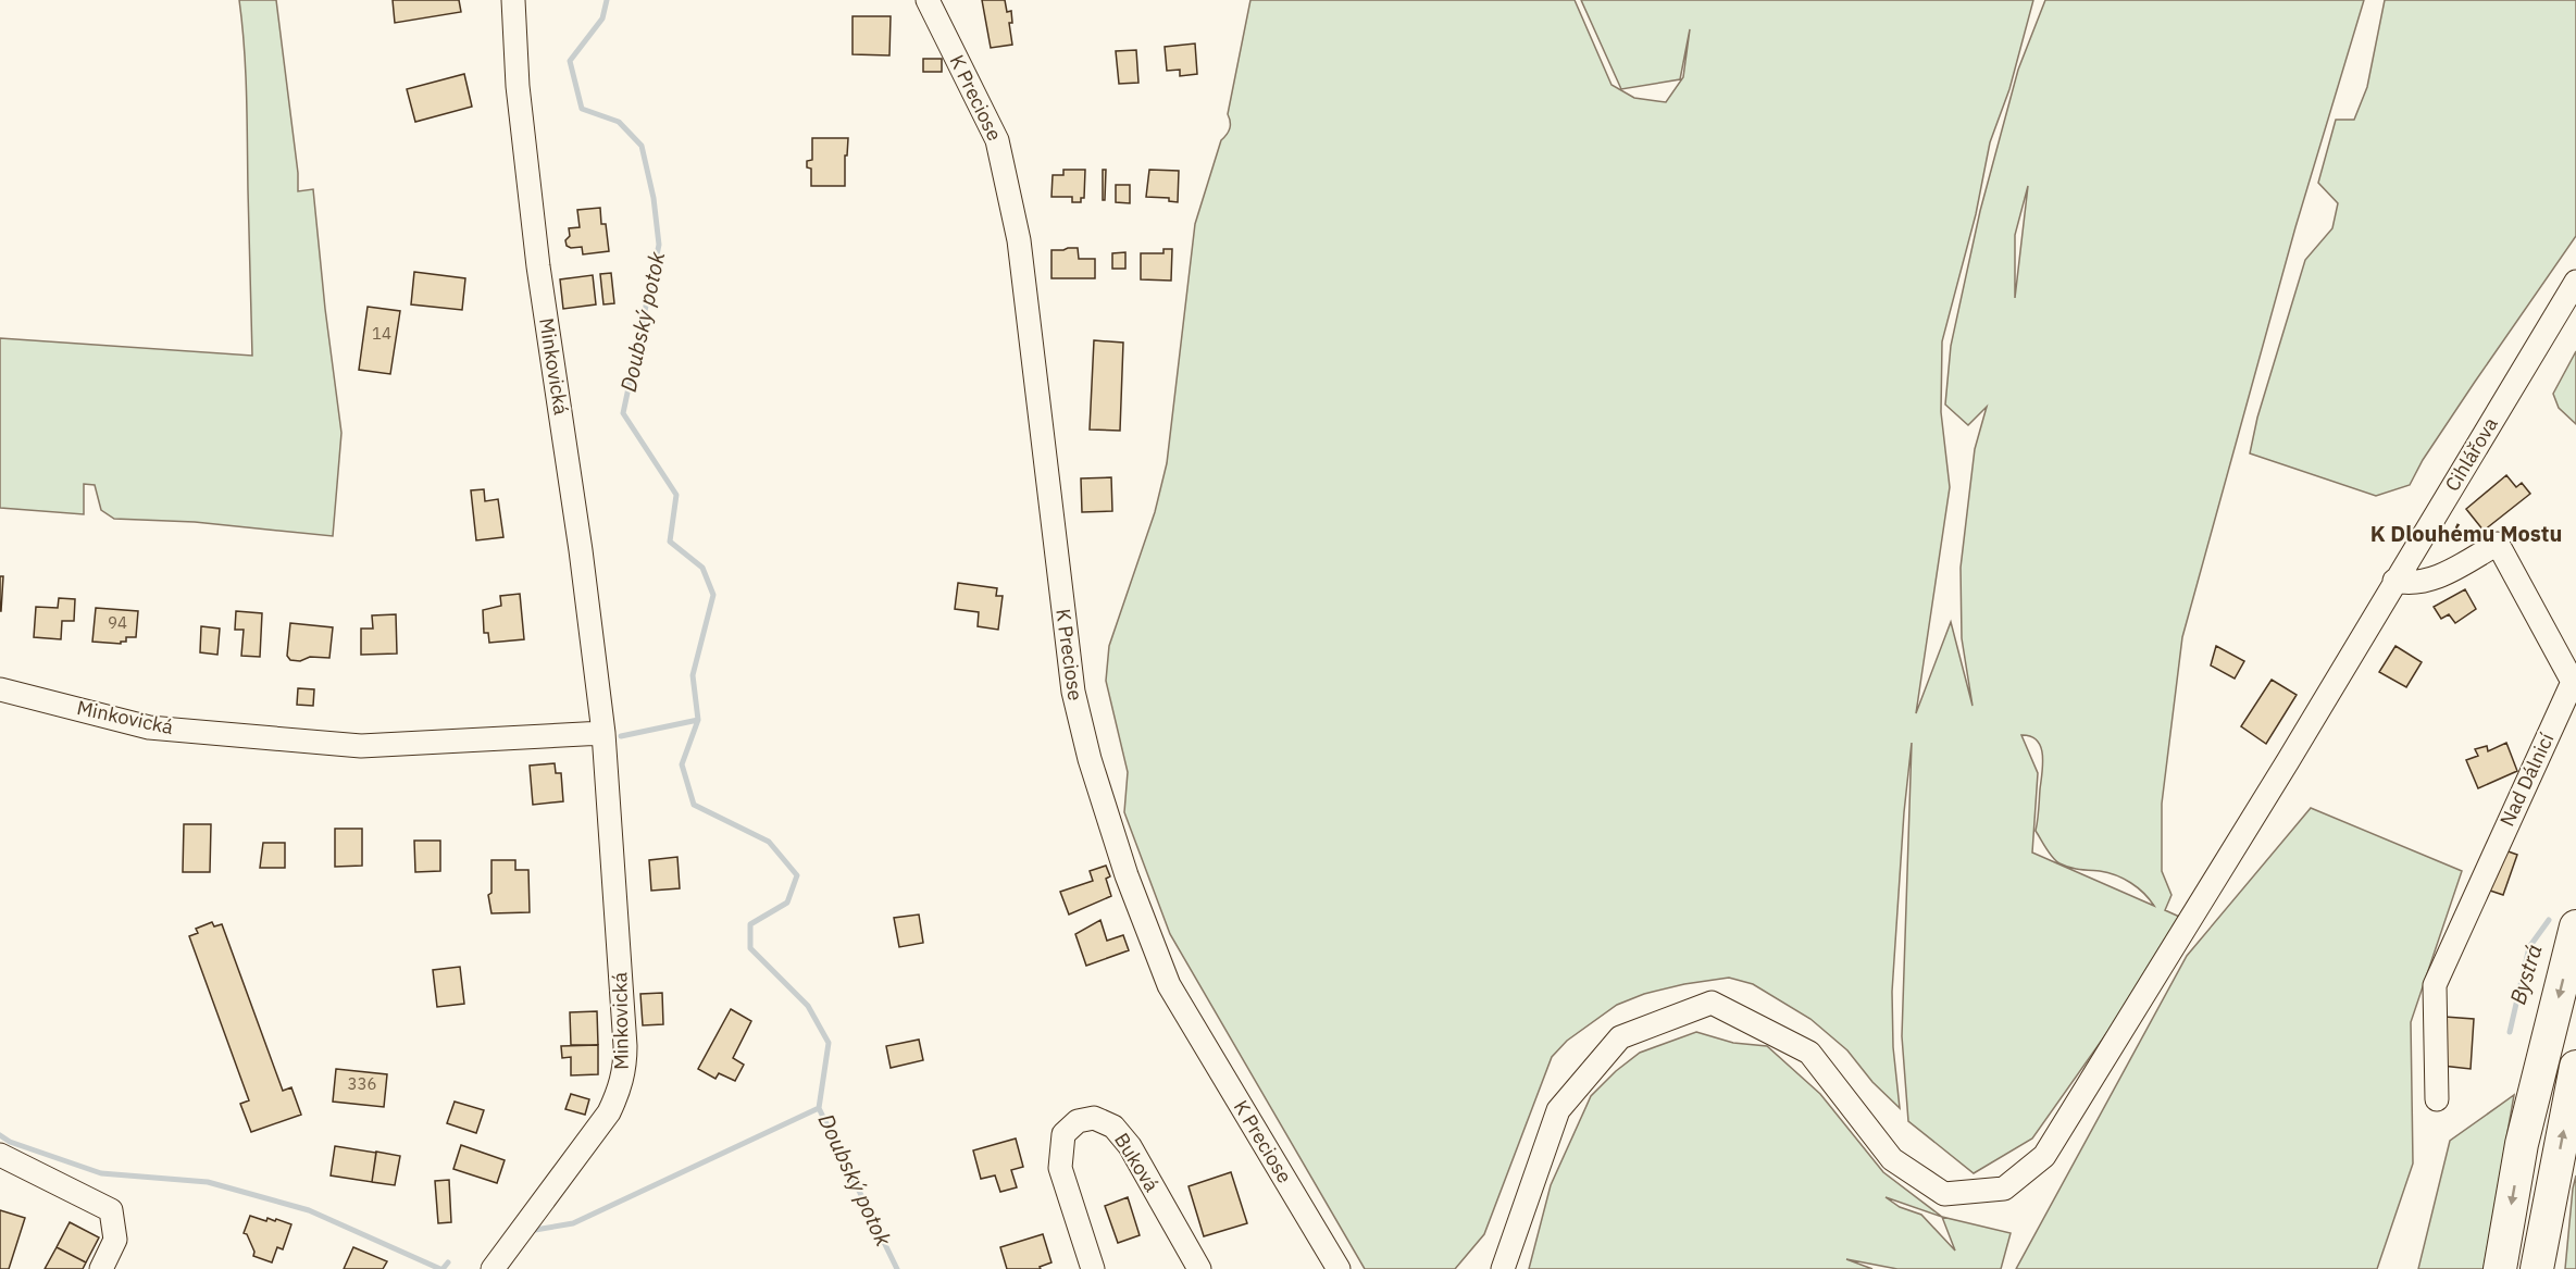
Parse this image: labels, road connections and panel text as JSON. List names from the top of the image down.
{
  "streets": {
    "street": [
      "K Preciose",
      "Minkovická",
      "Cihlářova",
      "Nad Dálnicí",
      "Buková"
    ]
  },
  "crossings": [
    ["Cihlářova", "Nad Dálnicí"]
  ],
  "districts": ["K Dlouhému Mostu"],
  "water": ["Doubský potok", "Bystrá"],
  "house_numbers": ["14", "94", "336"]
}
